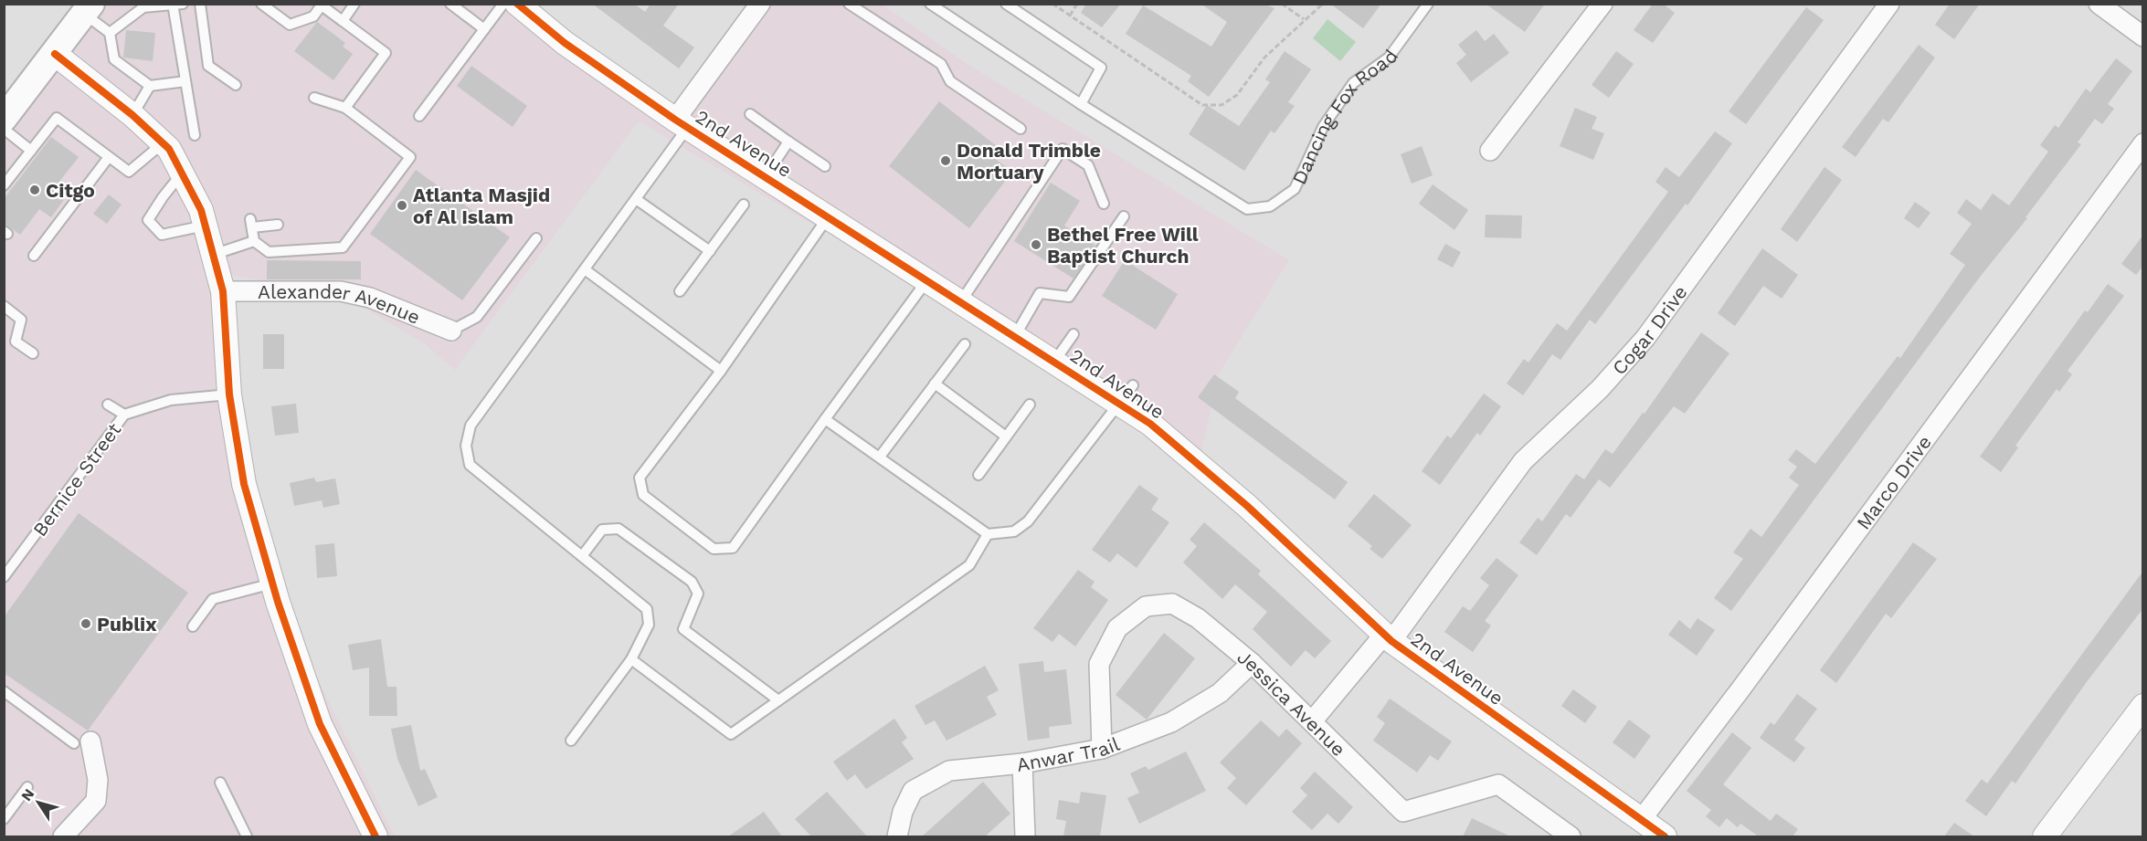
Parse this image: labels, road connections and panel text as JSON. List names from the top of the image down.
{
  "streets": {
    "street": [
      "2nd Avenue",
      "Alexander Avenue",
      "Cogar Drive",
      "Marco Drive",
      "Jessica Avenue",
      "Anwar Trail"
    ],
    "lane": ["Dancing Fox Road", "Bernice Street"]
  },
  "crossings": [
    ["2nd Avenue", "Cogar Drive"],
    ["2nd Avenue", "Marco Drive"],
    ["Cogar Drive", "Jessica Avenue"],
    ["Jessica Avenue", "Anwar Trail"]
  ],
  "places": [
    "Donald Trimble Mortuary",
    "Citgo",
    "Atlanta Masjid of Al Islam",
    "Bethel Free Will Baptist Church",
    "Publix"
  ],
  "north": "top left"
}
